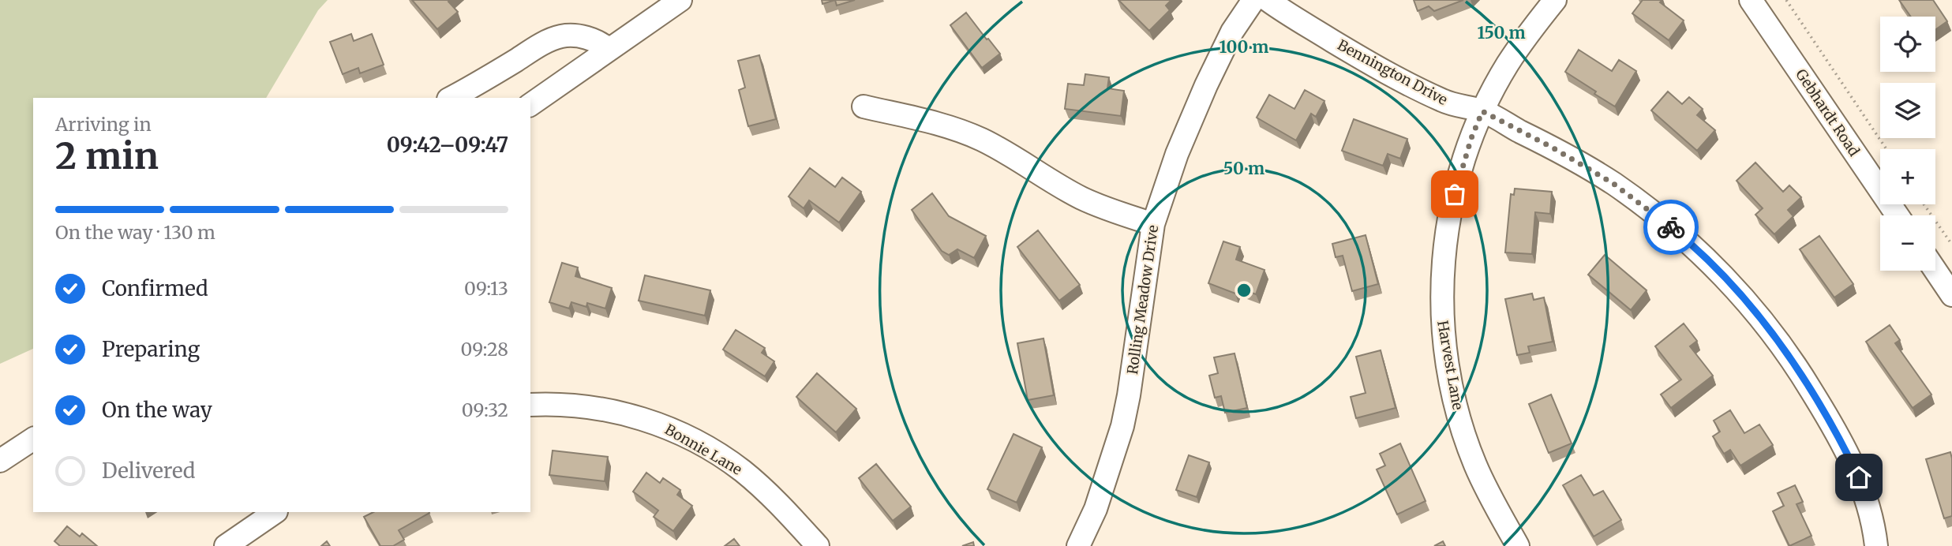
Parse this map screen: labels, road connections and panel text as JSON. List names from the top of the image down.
{
  "streets": {
    "street": [
      "Bennington Drive",
      "Gebhardt Road",
      "Rolling Meadow Drive",
      "Harvest Lane",
      "Bonnie Lane"
    ]
  },
  "crossings": [
    ["Bennington Drive", "Harvest Lane"]
  ],
  "page": {
    "map_buttons": ["+", "−"],
    "heading": ["2 min", "Arriving in", "09:42–09:47"],
    "bar": "On the way · 130 m",
    "list": [
      ["Confirmed", "09:13"],
      ["Preparing", "09:28"],
      ["On the way", "09:32"],
      "Delivered"
    ]
  },
  "rings": ["150 m", "100 m", "50 m"]
}
